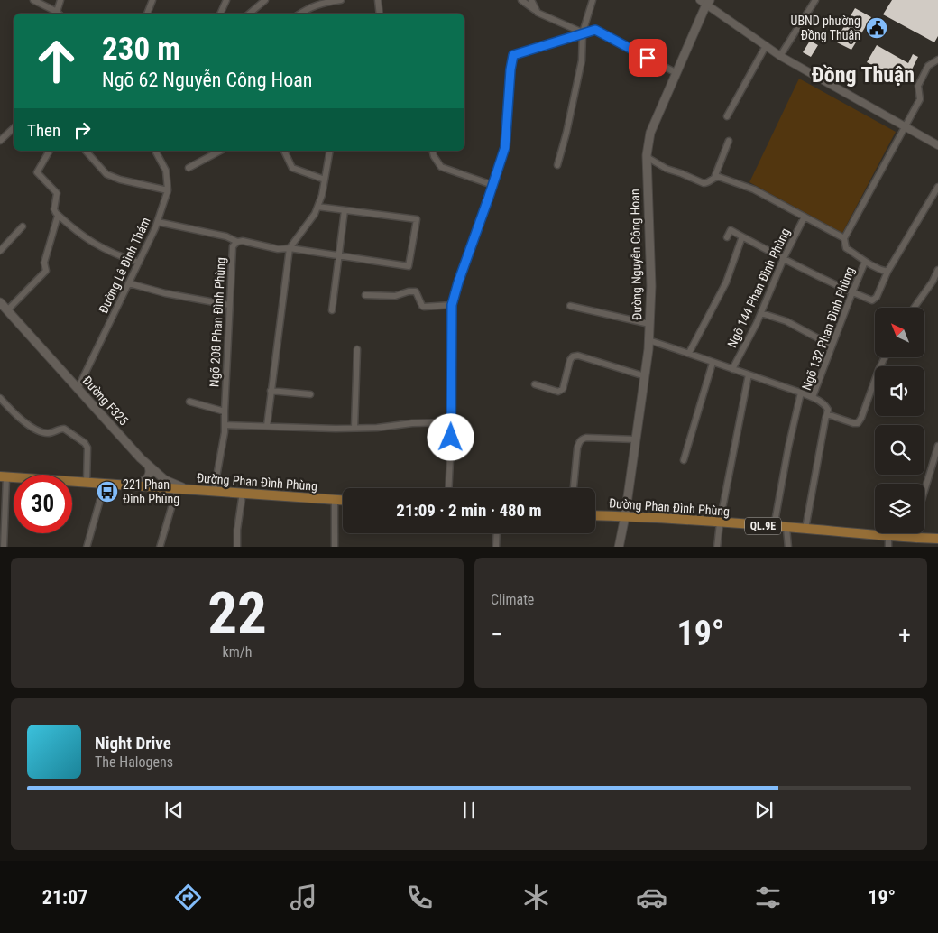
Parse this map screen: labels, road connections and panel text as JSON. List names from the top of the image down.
{
  "streets": {
    "main road": [
      "Đường Nguyễn Công Hoan",
      "Đường F325",
      "Đường Phan Đình Phùng",
      "QL.9E"
    ],
    "street": [
      "Đường Lê Đình Thám",
      "Ngõ 144 Phan Đình Phùng",
      "Ngõ 208 Phan Đình Phùng",
      "Ngõ 132 Phan Đình Phùng"
    ]
  },
  "crossings": [
    ["Đường Nguyễn Công Hoan", "Đường Phan Đình Phùng"],
    ["Đường Lê Đình Thám", "Đường F325"],
    ["Ngõ 208 Phan Đình Phùng", "Đường Phan Đình Phùng"],
    ["Đường F325", "Đường Phan Đình Phùng"]
  ],
  "districts": ["Đồng Thuận"],
  "places": {
    "public building": ["UBND phường Đồng Thuận"],
    "bus stop": ["221 Phan Đình Phùng"]
  },
  "north": "top left",
  "page": {
    "turn": ["230 m", "Ngõ 62 Nguyễn Công Hoan"],
    "then": "Then",
    "limit": "30",
    "trip": "21:09 · 2 min · 480 m",
    "tile": [
      ["22", "km/h"],
      "Climate"
    ],
    "heat": ["−", "19°", "+"],
    "song": ["Night Drive", "The Halogens"],
    "tabs": ["21:07", "19°"]
  }
}
